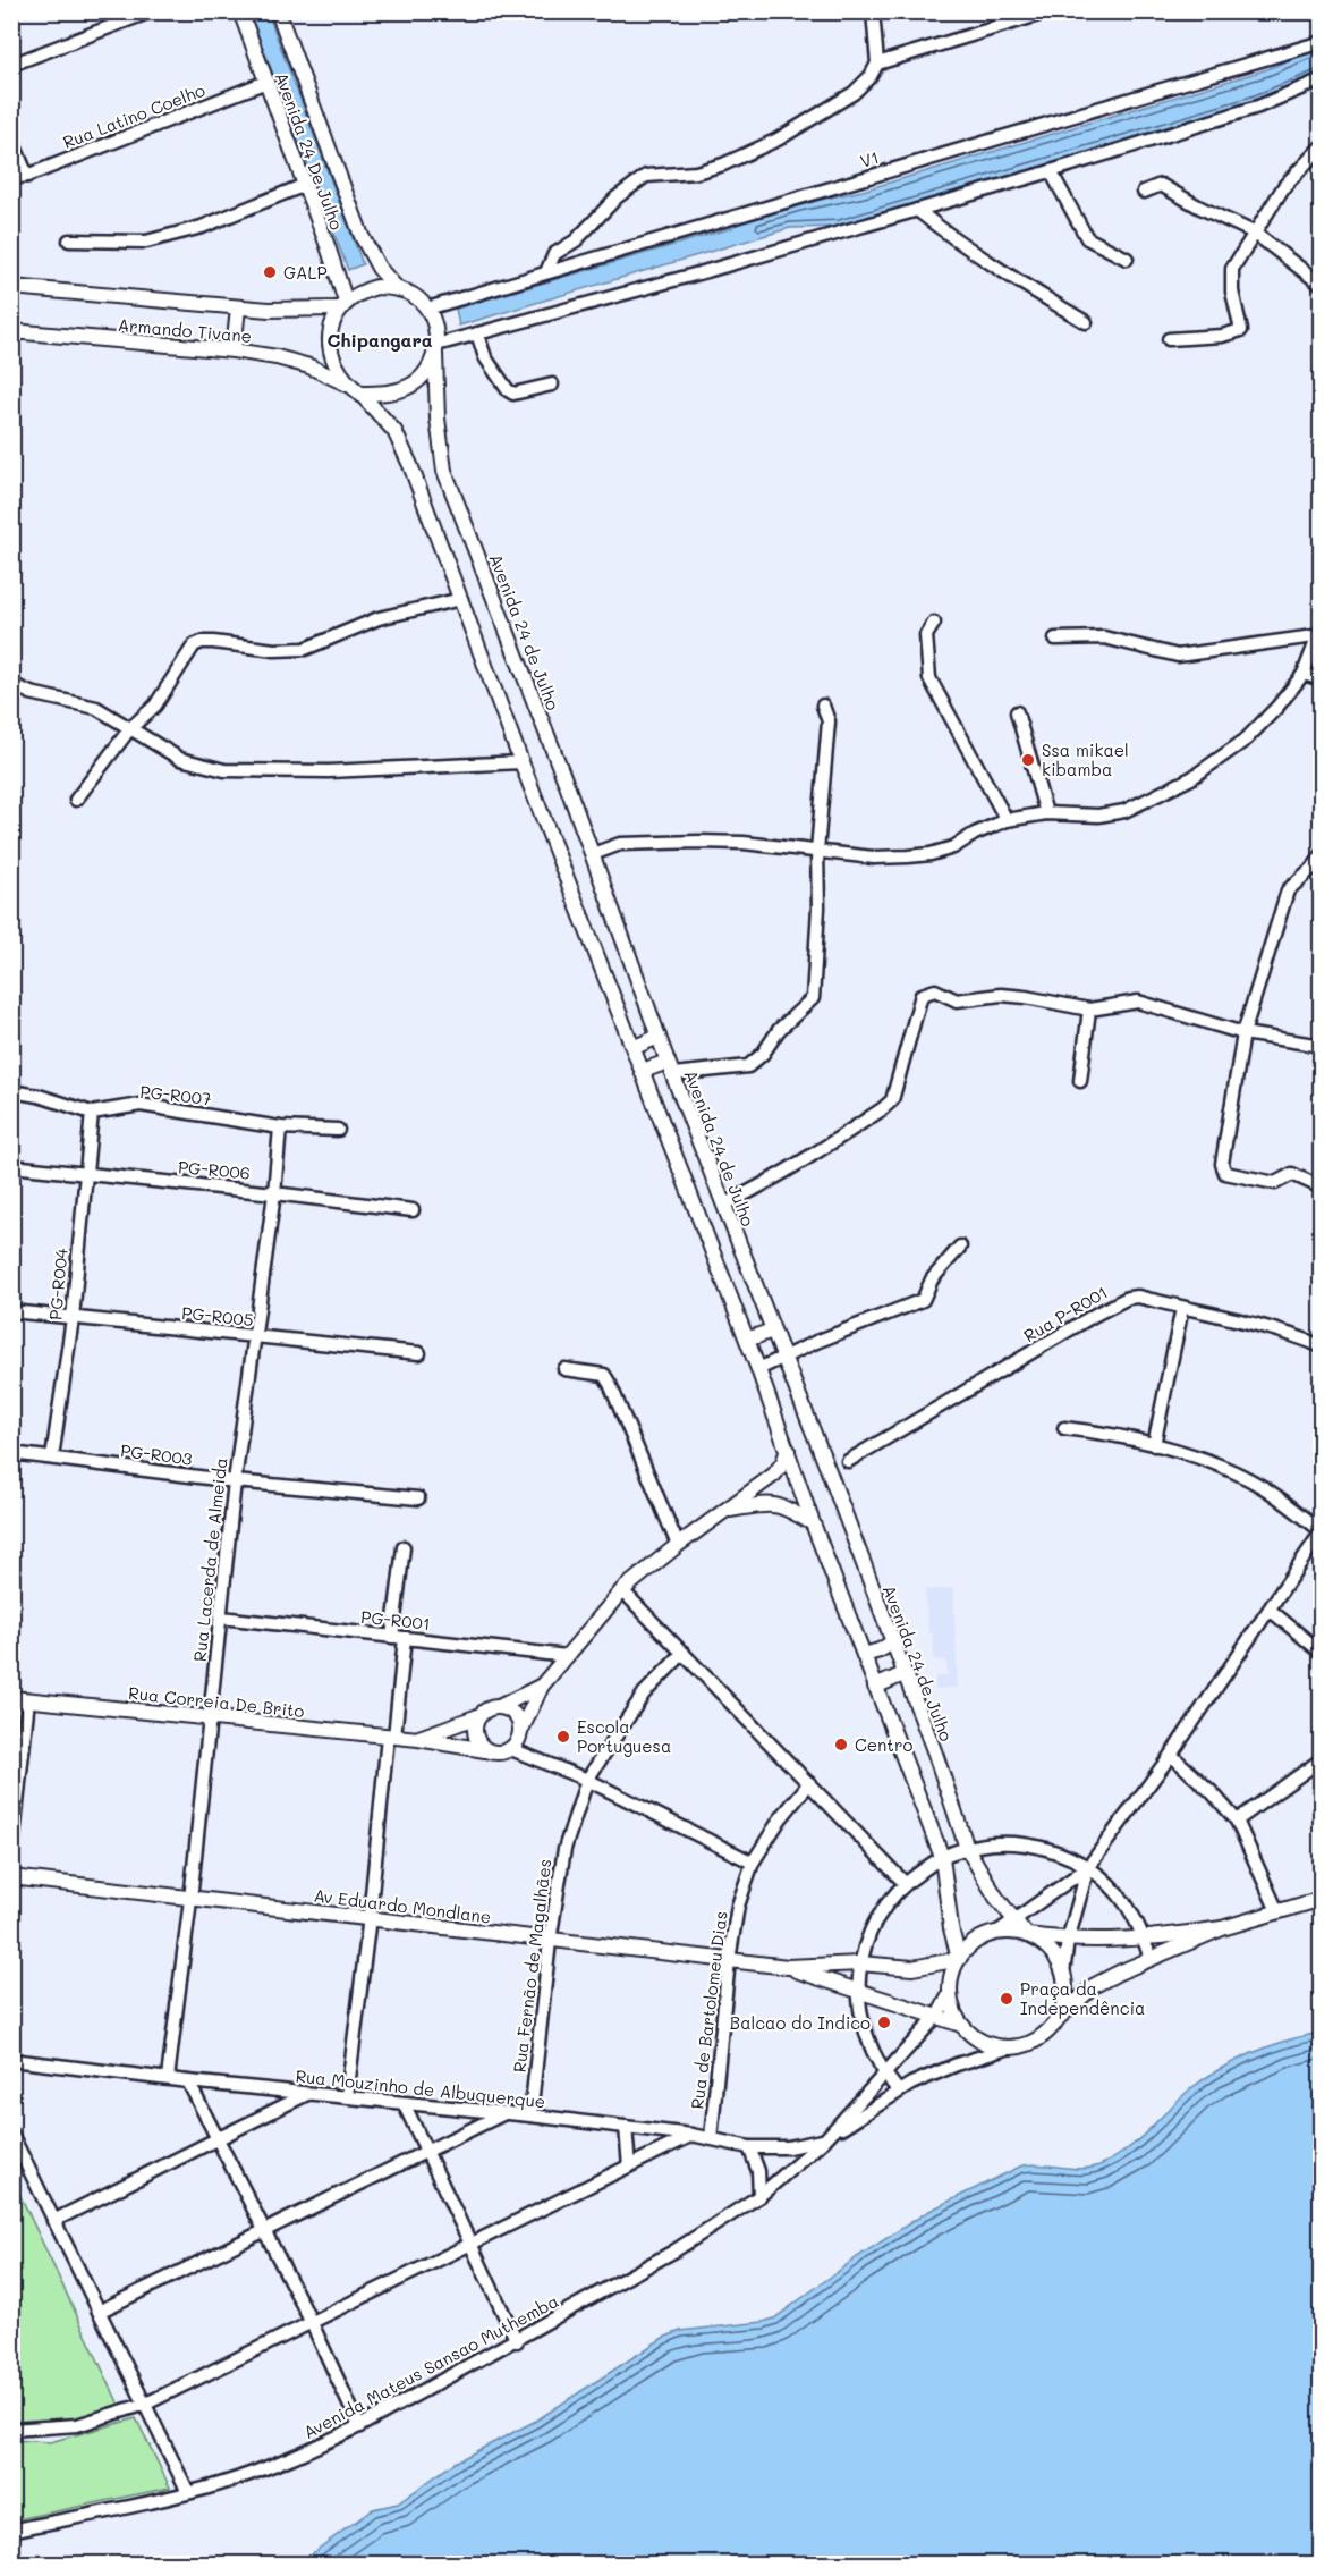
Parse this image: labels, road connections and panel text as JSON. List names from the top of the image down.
{
  "streets": {
    "street": [
      "Rua Latino Coelho",
      "Avenida 24 De Julho",
      "V1",
      "Armando Tivane",
      "Avenida 24 de Julho",
      "PG-R007",
      "PG-R006",
      "PG-R004",
      "Rua P-R001",
      "PG-R005",
      "PG-R003",
      "Rua Lacerda de Almeida",
      "PG-R001",
      "Rua Correia De Brito",
      "Av Eduardo Mondlane",
      "Rua Fernão de Magalhães",
      "Rua de Bartolomeu Dias",
      "Rua Mouzinho de Albuquerque",
      "Avenida Mateus Sansao Muthemba"
    ]
  },
  "crossings": [
    ["Rua Latino Coelho", "Avenida 24 De Julho"],
    ["Avenida 24 De Julho", "V1"],
    ["Avenida 24 De Julho", "Armando Tivane"],
    ["Avenida 24 De Julho", "Avenida 24 de Julho"],
    ["V1", "Armando Tivane"],
    ["V1", "Avenida 24 de Julho"],
    ["Armando Tivane", "Avenida 24 de Julho"],
    ["PG-R007", "PG-R004"],
    ["PG-R007", "Rua Lacerda de Almeida"],
    ["PG-R006", "PG-R004"],
    ["PG-R006", "Rua Lacerda de Almeida"],
    ["PG-R004", "PG-R005"],
    ["PG-R004", "PG-R003"],
    ["PG-R005", "Rua Lacerda de Almeida"],
    ["PG-R003", "Rua Lacerda de Almeida"],
    ["Rua Lacerda de Almeida", "PG-R001"],
    ["Rua Lacerda de Almeida", "Rua Correia De Brito"],
    ["Rua Lacerda de Almeida", "Av Eduardo Mondlane"],
    ["Rua Lacerda de Almeida", "Rua Mouzinho de Albuquerque"],
    ["Av Eduardo Mondlane", "Rua Fernão de Magalhães"],
    ["Av Eduardo Mondlane", "Rua de Bartolomeu Dias"],
    ["Rua Fernão de Magalhães", "Rua Mouzinho de Albuquerque"],
    ["Rua de Bartolomeu Dias", "Rua Mouzinho de Albuquerque"],
    ["Rua Mouzinho de Albuquerque", "Avenida Mateus Sansao Muthemba"]
  ],
  "districts": ["Chipangara"],
  "places": [
    "GALP",
    "Ssa mikael kibamba",
    "Escola Portuguesa",
    "Centro",
    "Praça da Independência",
    "Balcao do Indico"
  ]
}
